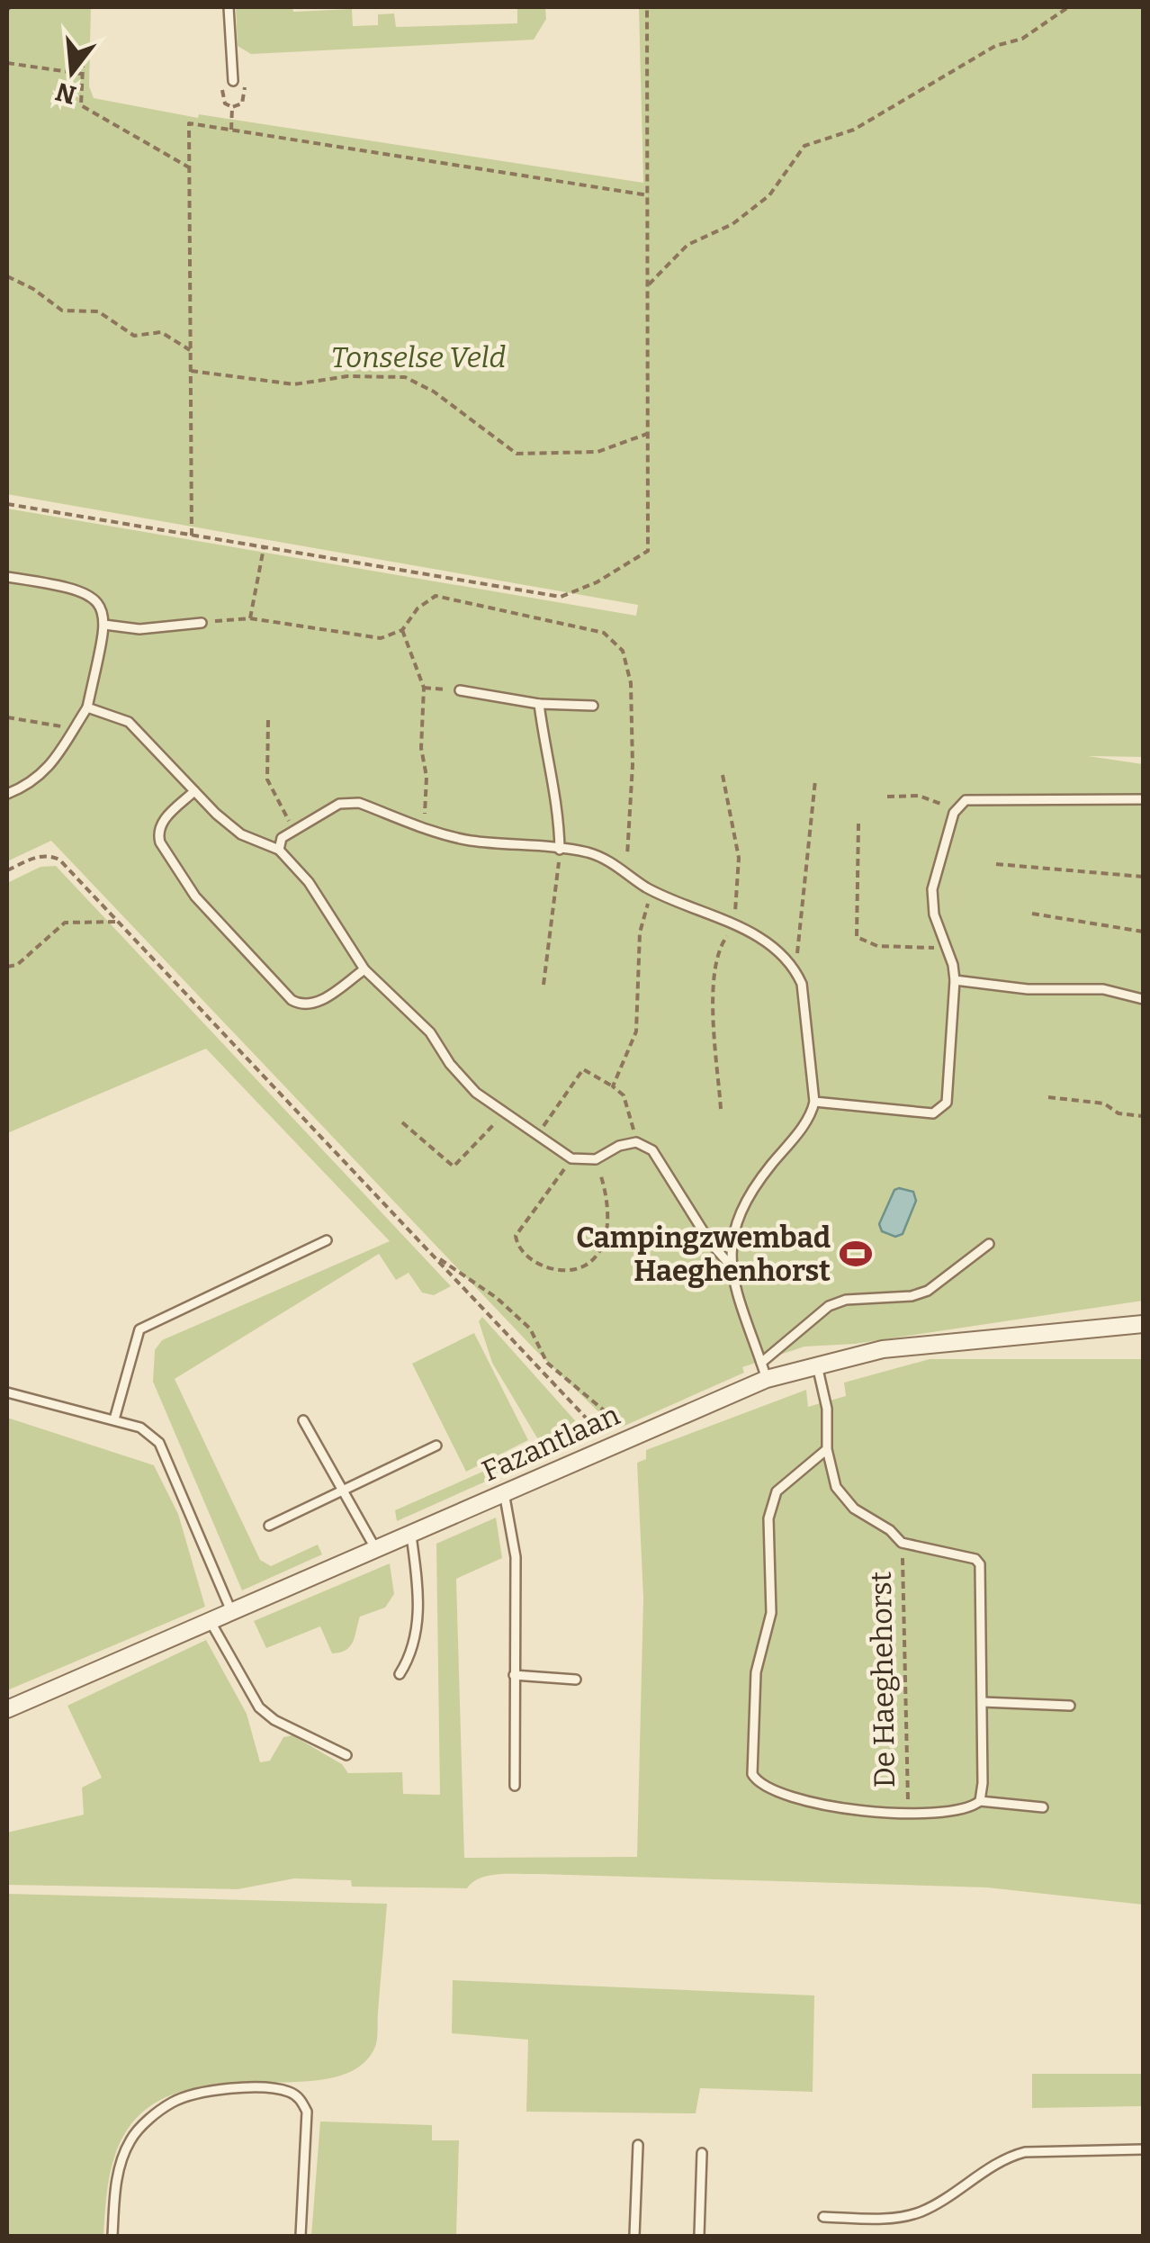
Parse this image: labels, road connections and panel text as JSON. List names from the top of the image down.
{
  "streets": {
    "street": ["Fazantlaan"],
    "lane": ["De Haeghehorst"]
  },
  "crossings": [
    ["Fazantlaan", "De Haeghehorst"]
  ],
  "parks": ["Tonselse Veld"],
  "places": {
    "sports": ["Campingzwembad Haeghenhorst"]
  },
  "north": "bottom"
}
